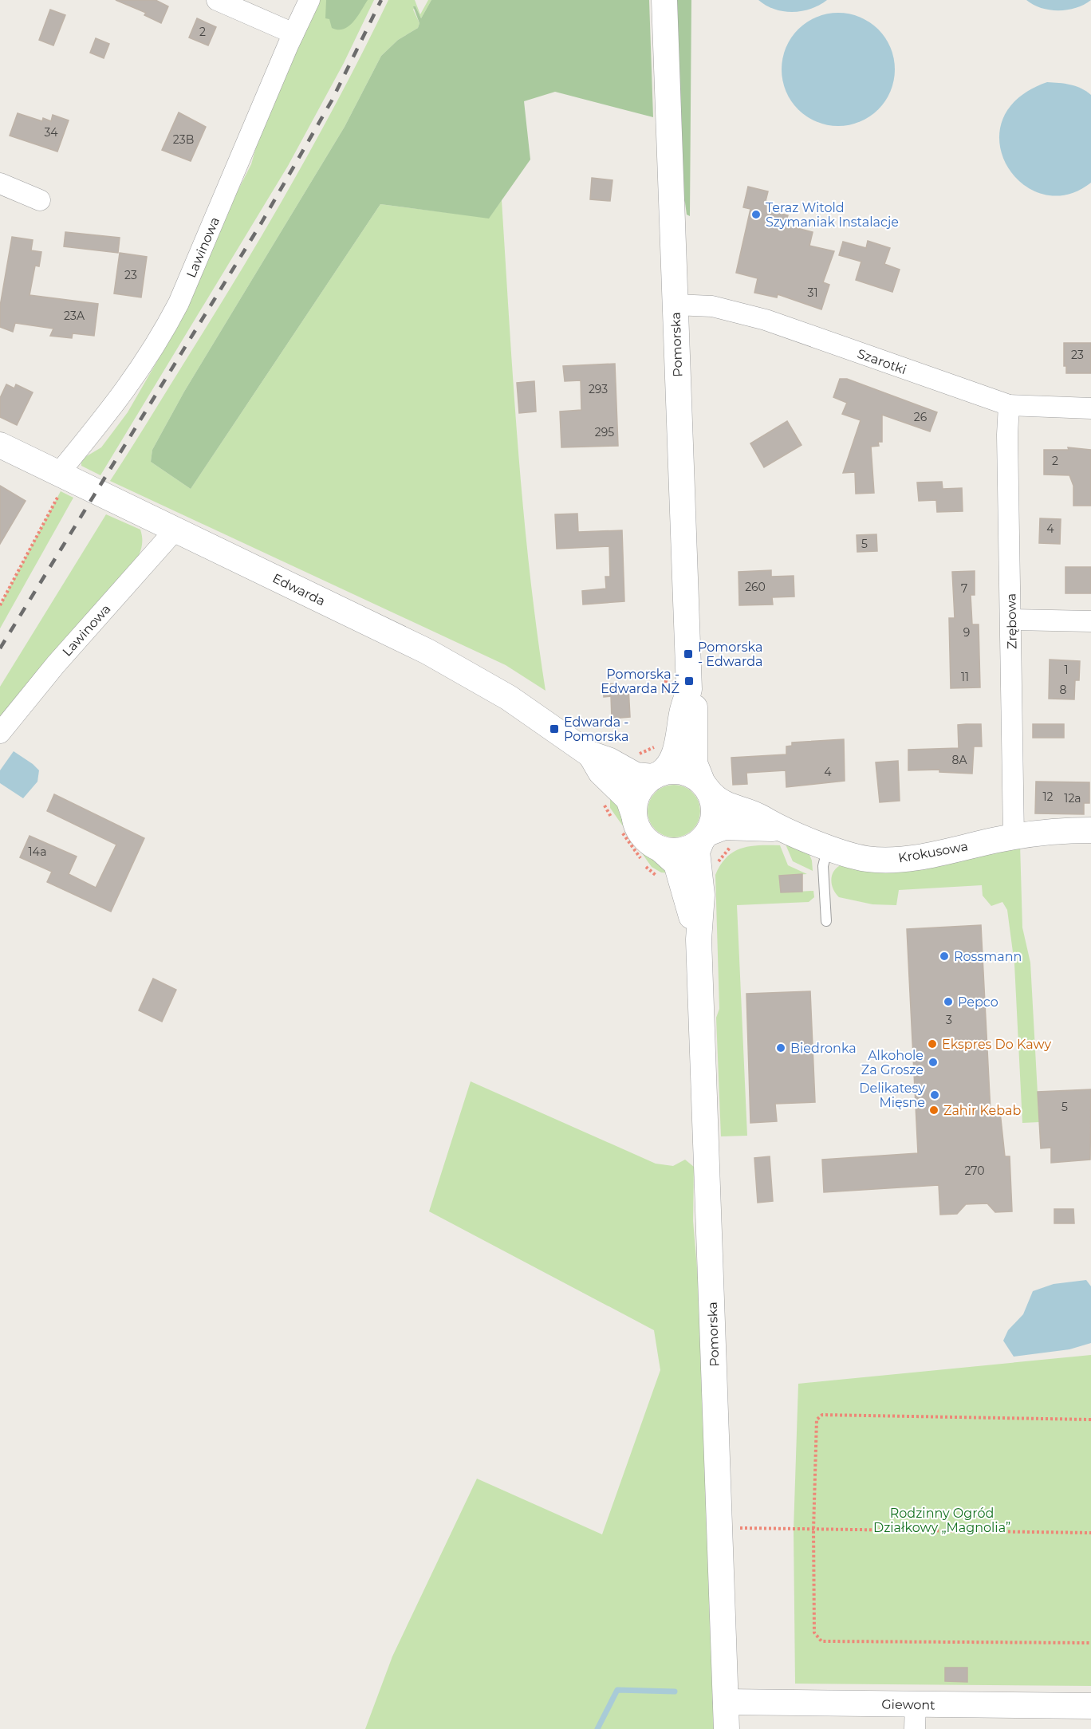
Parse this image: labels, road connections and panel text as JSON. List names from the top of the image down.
{
  "streets": {
    "street": [
      "Lawinowa",
      "Pomorska",
      "Szarotki",
      "Edwarda",
      "Zrębowa",
      "Krokusowa",
      "Giewont"
    ]
  },
  "crossings": [
    ["Lawinowa", "Edwarda"],
    ["Pomorska", "Szarotki"],
    ["Pomorska", "Edwarda"],
    ["Pomorska", "Krokusowa"],
    ["Pomorska", "Giewont"],
    ["Szarotki", "Zrębowa"],
    ["Edwarda", "Krokusowa"],
    ["Zrębowa", "Krokusowa"]
  ],
  "parks": ["Rodzinny Ogród Działkowy „Magnolia”"],
  "places": {
    "other": [
      "Teraz Witold Szymaniak Instalacje",
      "Rossmann",
      "Pepco",
      "Ekspres Do Kawy",
      "Biedronka",
      "Alkohole Za Grosze",
      "Delikatesy Mięsne",
      "Zahir Kebab"
    ],
    "transit": ["Pomorska - Edwarda", "Pomorska - Edwarda NŻ", "Edwarda - Pomorska"]
  },
  "house_numbers": [
    "2",
    "34",
    "23B",
    "23",
    "31",
    "23A",
    "23",
    "293",
    "26",
    "295",
    "2",
    "4",
    "5",
    "260",
    "7",
    "9",
    "1",
    "11",
    "8",
    "8A",
    "4",
    "12",
    "12a",
    "14a",
    "3",
    "5",
    "270"
  ]
}
